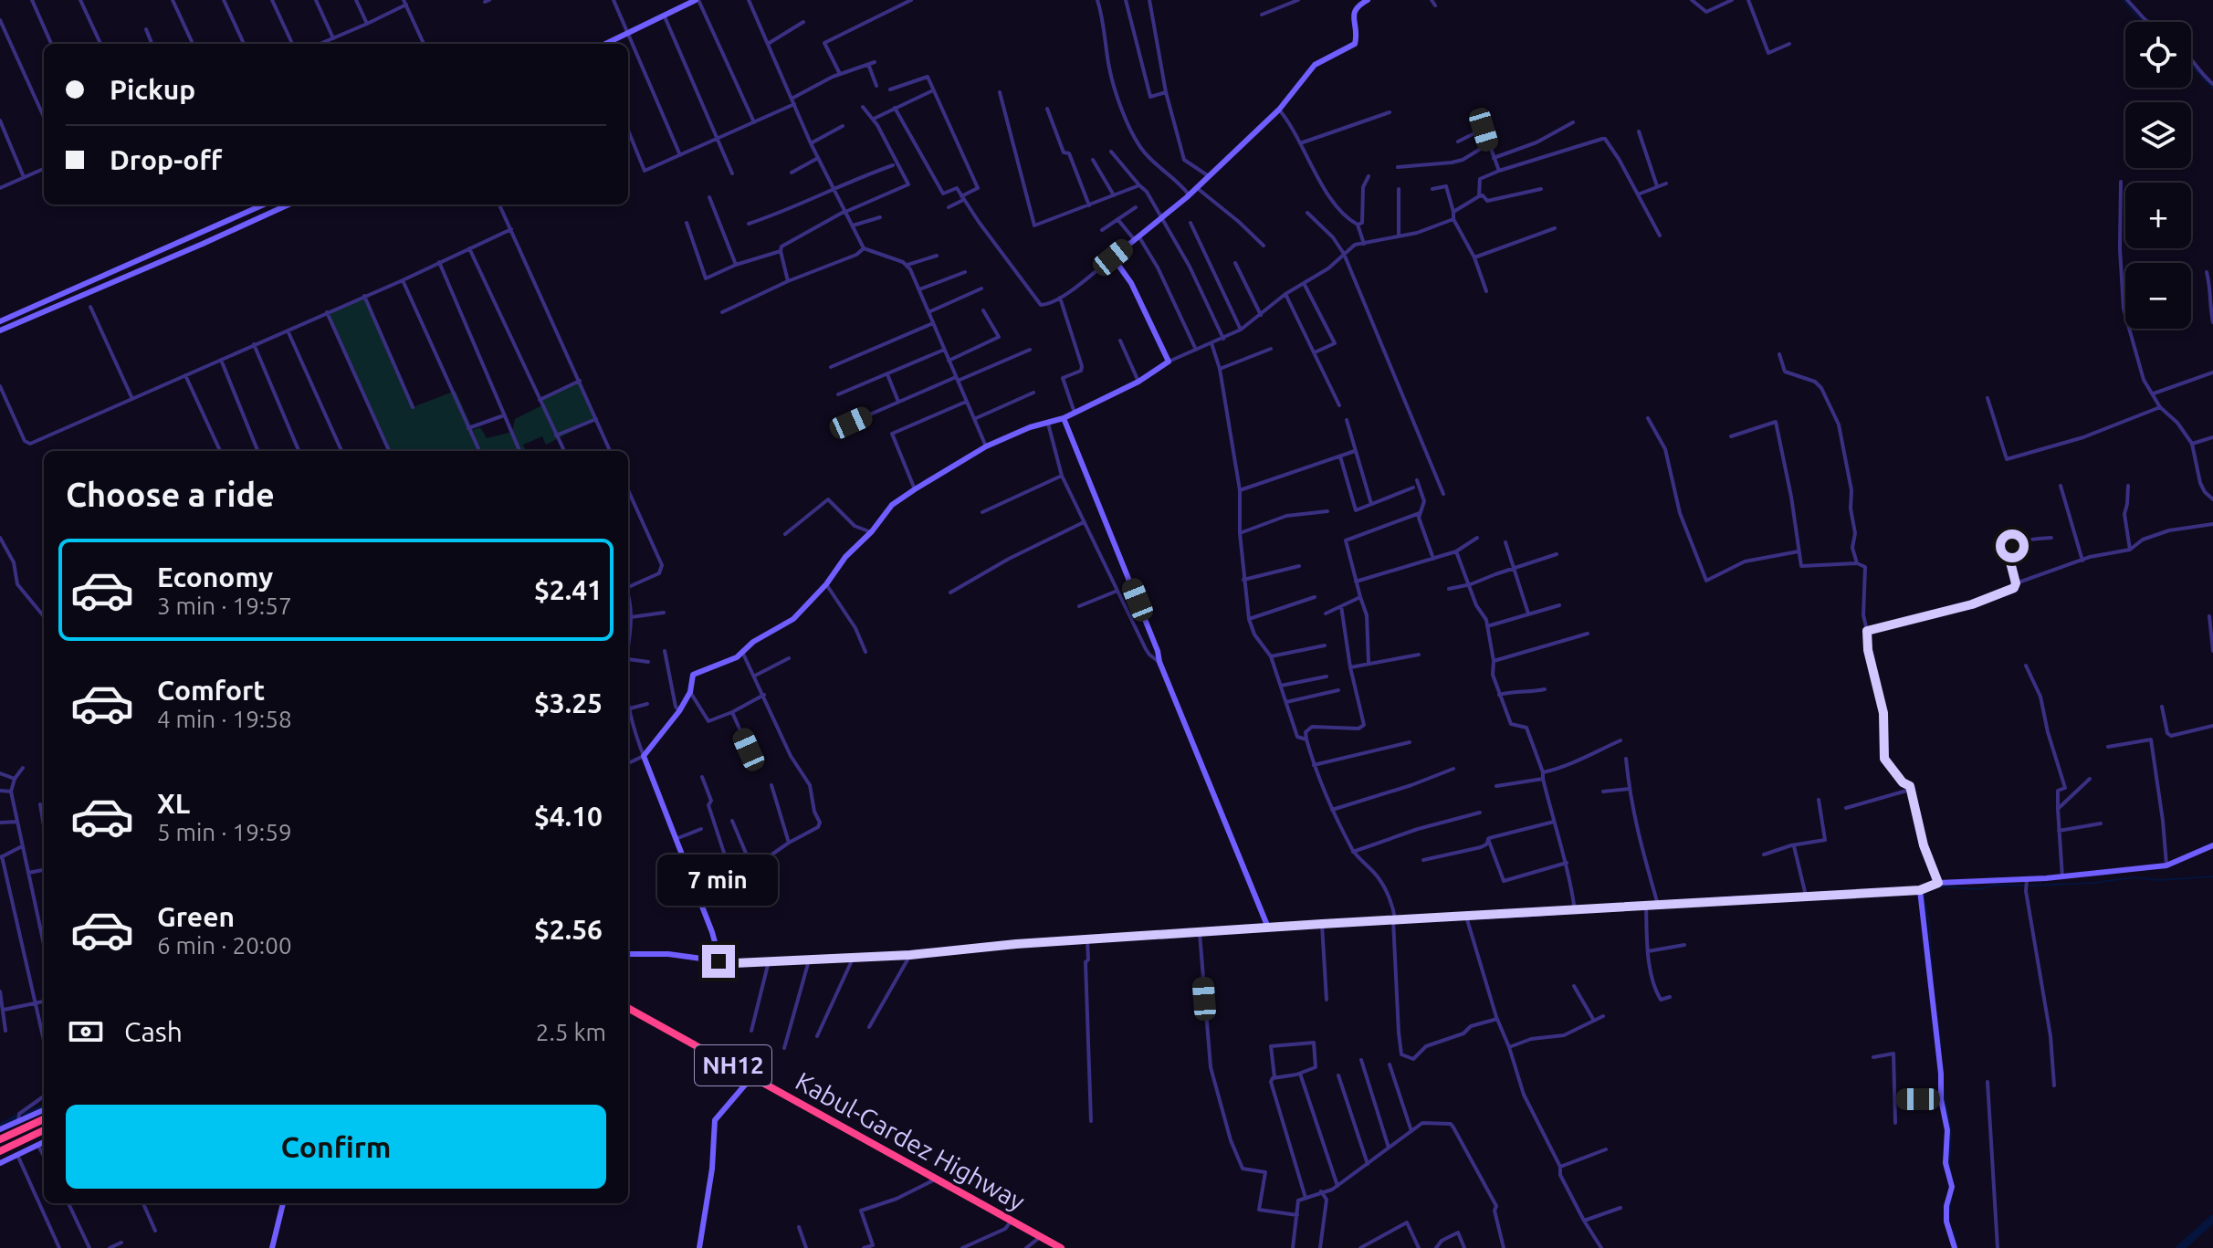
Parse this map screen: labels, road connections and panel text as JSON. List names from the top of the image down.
{
  "streets": {
    "highway": ["NH12", "Kabul-Gardez Highway"]
  },
  "page": {
    "map_buttons": ["+", "−"],
    "banner": ["Pickup", "Drop-off"],
    "heading": "Choose a ride",
    "list": [
      {
        "name": "Economy",
        "note": "3 min · 19:57",
        "value": "$2.41"
      },
      {
        "name": "Comfort",
        "note": "4 min · 19:58",
        "value": "$3.25"
      },
      {
        "name": "XL",
        "note": "5 min · 19:59",
        "value": "$4.10"
      },
      {
        "name": "Green",
        "note": "6 min · 20:00",
        "value": "$2.56"
      }
    ],
    "bubble": "7 min",
    "pay": ["Cash", "2.5 km"],
    "buttons": "Confirm"
  }
}
